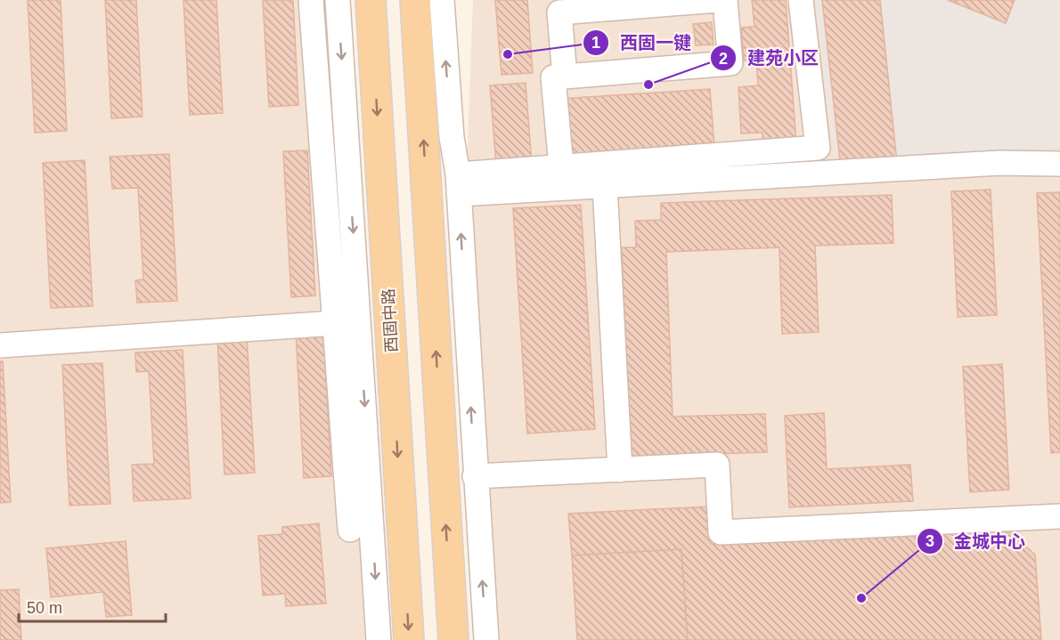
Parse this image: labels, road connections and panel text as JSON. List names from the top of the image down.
{
  "streets": {
    "main road": ["西固中路"]
  },
  "places": ["西固一键", "建苑小区", "金城中心"],
  "scale_bar": "50 m"
}
